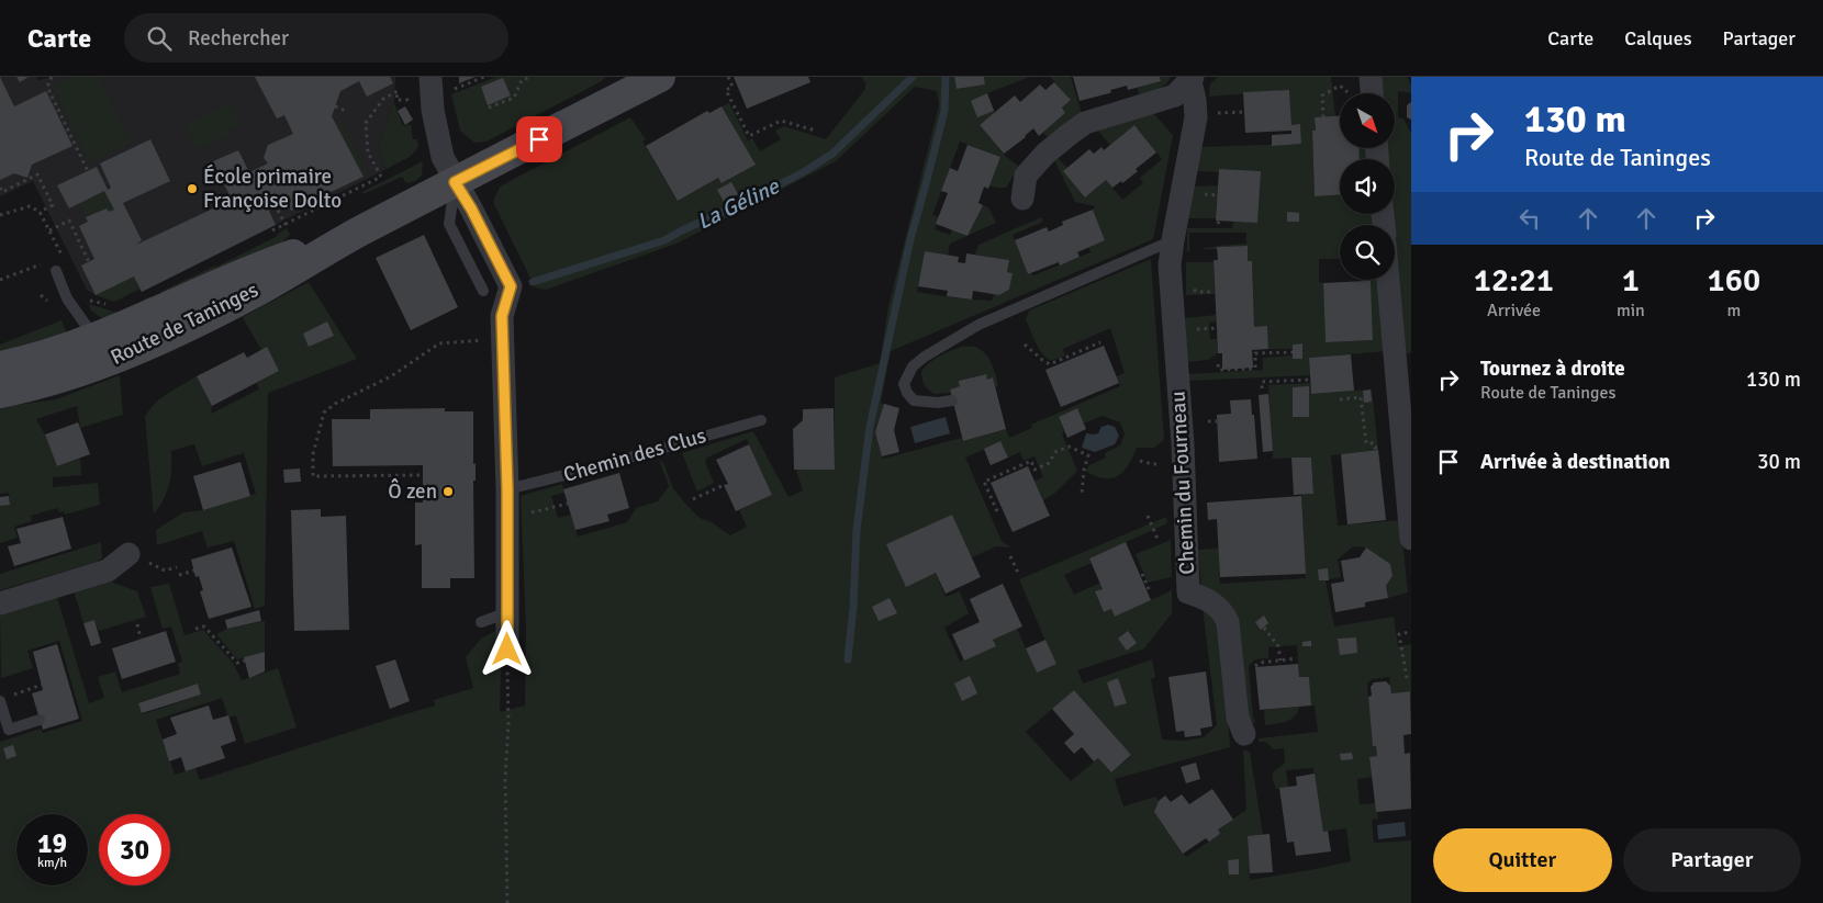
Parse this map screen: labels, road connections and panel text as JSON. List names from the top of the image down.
{
  "streets": {
    "main road": ["Route de Taninges"],
    "street": ["Chemin du Fourneau"],
    "lane": ["Chemin des Clus"]
  },
  "water": ["La Géline"],
  "places": ["École primaire Françoise Dolto", "Ô zen"],
  "north": "bottom right",
  "page": {
    "header": "Carte",
    "search": "Rechercher",
    "nav": ["Carte", "Calques", "Partager"],
    "turn": ["130 m", "Route de Taninges"],
    "eta": [
      "12:21",
      "Arrivée",
      "1",
      "min",
      "160",
      "m"
    ],
    "list": [
      {
        "name": "Tournez à droite",
        "note": "Route de Taninges",
        "value": "130 m"
      },
      {
        "name": "Arrivée à destination",
        "value": "30 m"
      }
    ],
    "speed": "19 km/h",
    "limit": "30",
    "buttons": ["Quitter", "Partager"]
  }
}
